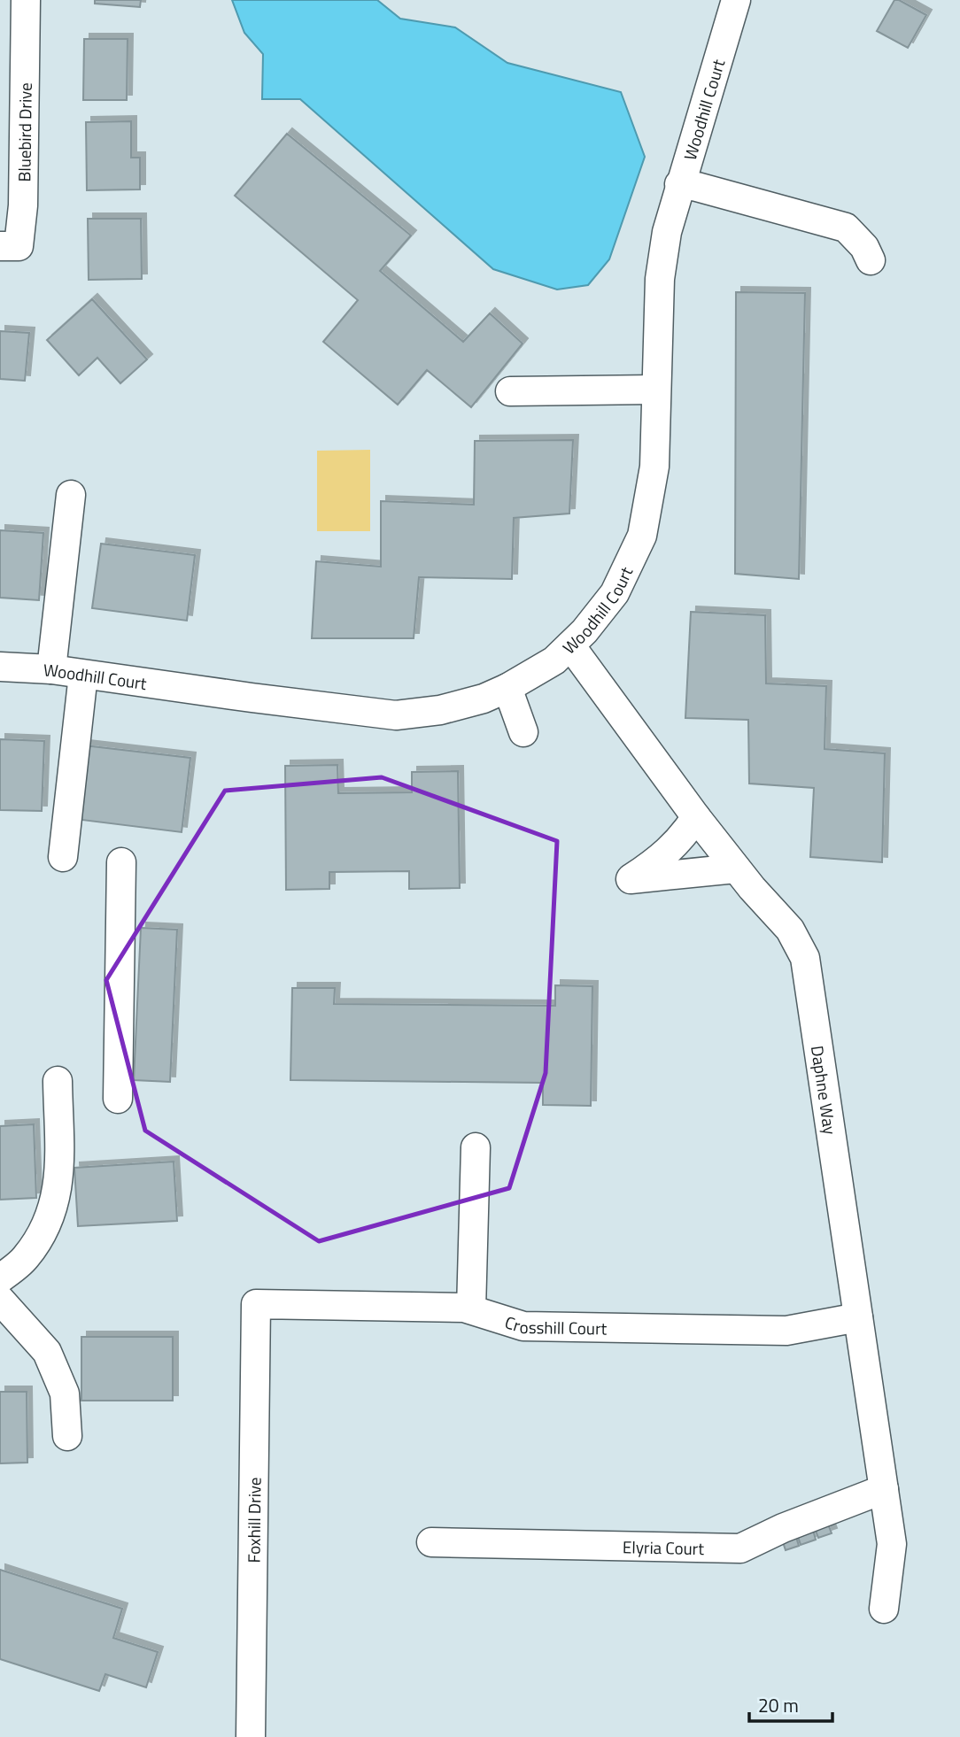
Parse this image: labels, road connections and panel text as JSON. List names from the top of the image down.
{
  "streets": {
    "street": [
      "Woodhill Court",
      "Bluebird Drive",
      "Daphne Way",
      "Crosshill Court",
      "Foxhill Drive",
      "Elyria Court"
    ]
  },
  "crossings": [
    ["Woodhill Court", "Daphne Way"],
    ["Daphne Way", "Crosshill Court"],
    ["Daphne Way", "Elyria Court"],
    ["Crosshill Court", "Foxhill Drive"]
  ],
  "scale_bar": "20 m"
}
